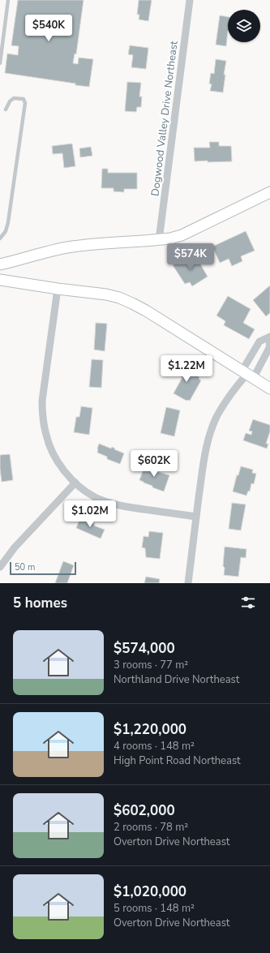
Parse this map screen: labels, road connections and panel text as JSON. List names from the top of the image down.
{
  "streets": {
    "street": ["Dogwood Valley Drive Northeast"]
  },
  "scale_bar": "50 m",
  "page": {
    "price": [
      "$540K",
      "$574K",
      "$1.22M",
      "$602K",
      "$1.02M"
    ],
    "scale": "50 m",
    "heading": "5 homes",
    "list": [
      {
        "name": "$574,000",
        "note": "3 rooms · 77 m² · Northland Drive Northeast"
      },
      {
        "name": "$1,220,000",
        "note": "4 rooms · 148 m² · High Point Road Northeast"
      },
      {
        "name": "$602,000",
        "note": "2 rooms · 78 m² · Overton Drive Northeast"
      },
      {
        "name": "$1,020,000",
        "note": "5 rooms · 148 m² · Overton Drive Northeast"
      }
    ]
  }
}
